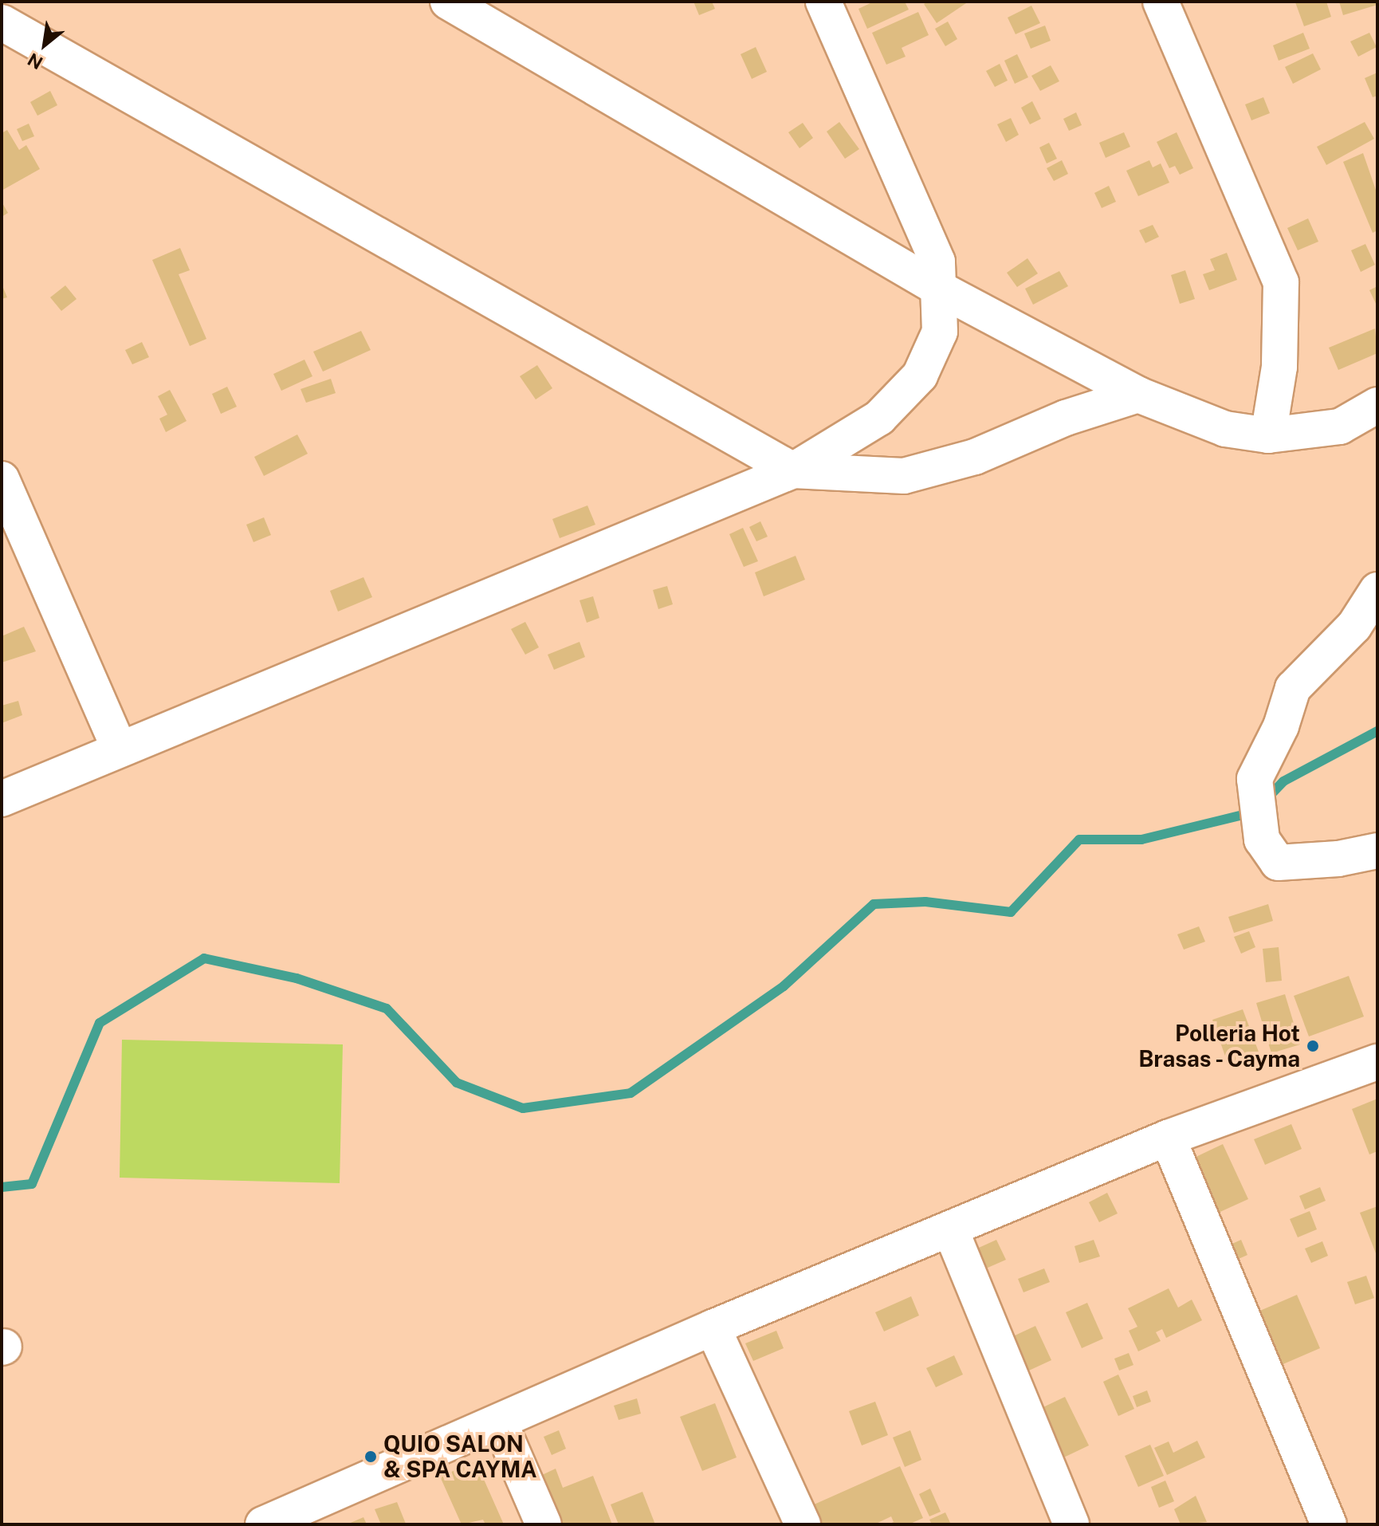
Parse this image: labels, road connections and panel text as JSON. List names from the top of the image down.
{
  "places": ["Polleria Hot Brasas - Cayma", "QUIO SALON & SPA CAYMA"],
  "north": "bottom left"
}
